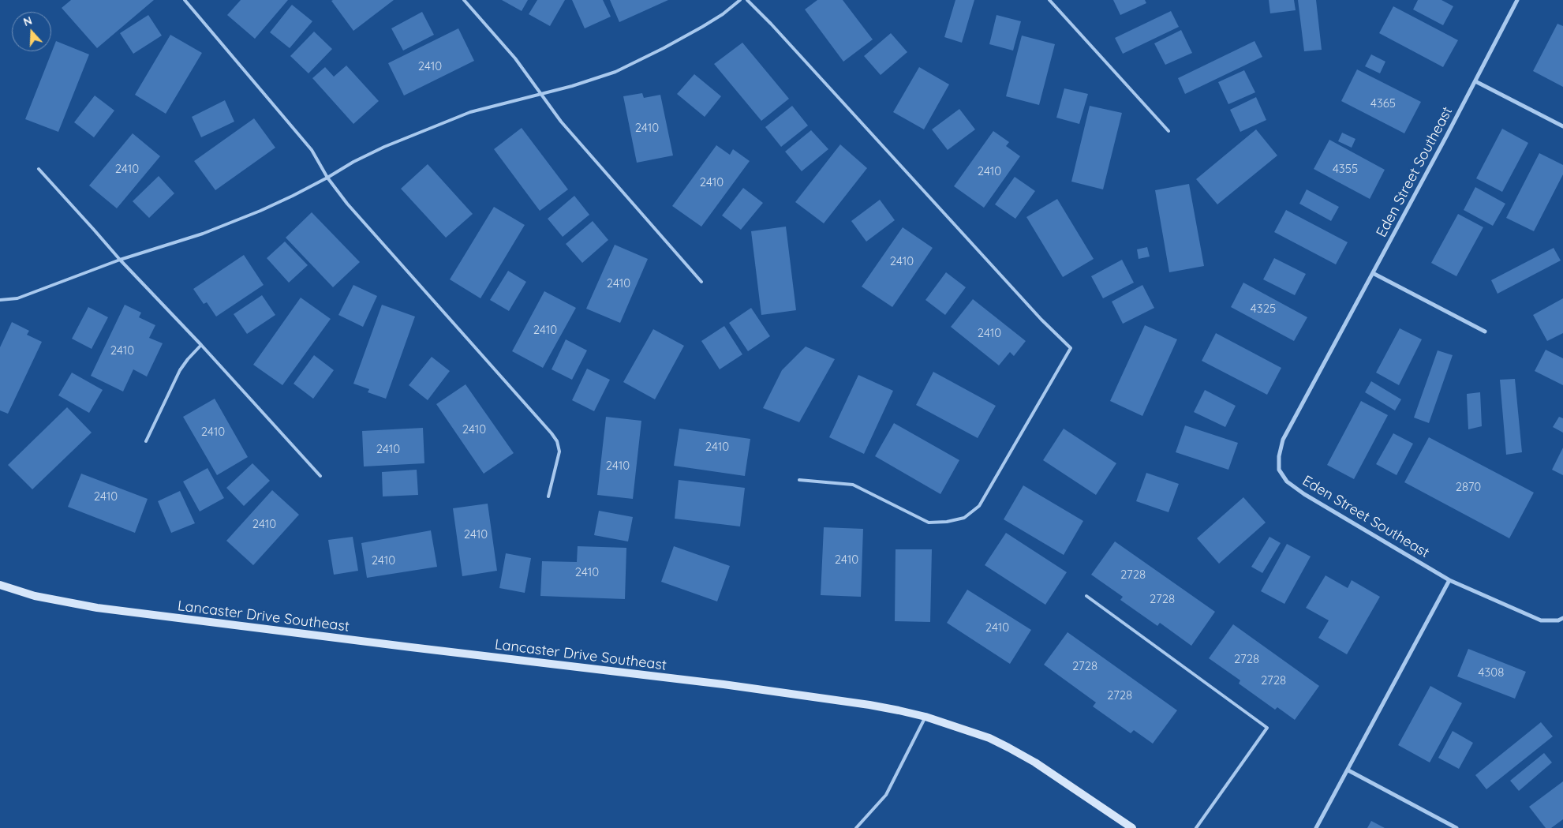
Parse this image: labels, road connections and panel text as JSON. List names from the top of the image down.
{
  "streets": {
    "main road": ["Lancaster Drive Southeast"],
    "street": ["Eden Street Southeast"]
  },
  "house_numbers": [
    "2410",
    "4365",
    "2410",
    "2410",
    "4355",
    "2410",
    "2410",
    "2410",
    "2410",
    "4325",
    "2410",
    "2410",
    "2410",
    "2410",
    "2410",
    "2410",
    "2410",
    "2410",
    "2870",
    "2410",
    "2410",
    "2410",
    "2410",
    "2410",
    "2410",
    "2728",
    "2728",
    "2410",
    "2728",
    "2728",
    "4308",
    "2728",
    "2728"
  ],
  "north": "top"
}
